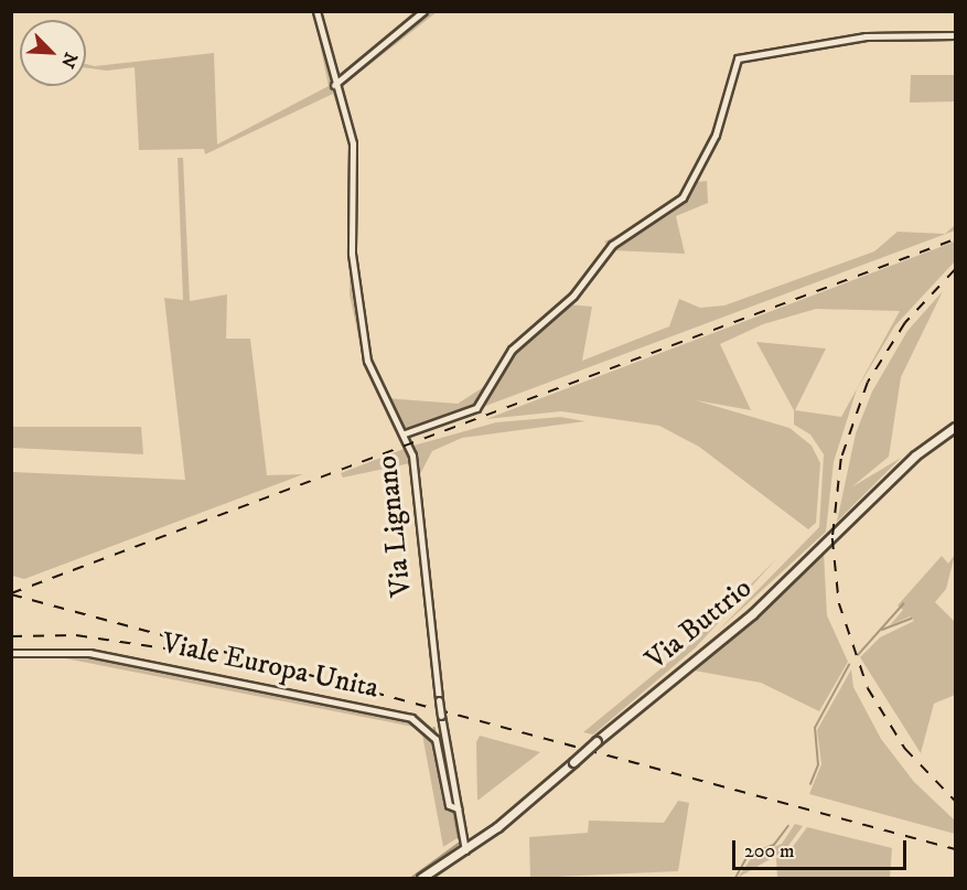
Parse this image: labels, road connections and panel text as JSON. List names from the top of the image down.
{
  "streets": {
    "street": ["Via Lignano", "Via Buttrio", "Viale Europa Unita"]
  },
  "crossings": [
    ["Via Lignano", "Via Buttrio"],
    ["Via Lignano", "Viale Europa Unita"]
  ],
  "scale_bar": "200 m",
  "north": "bottom right"
}
